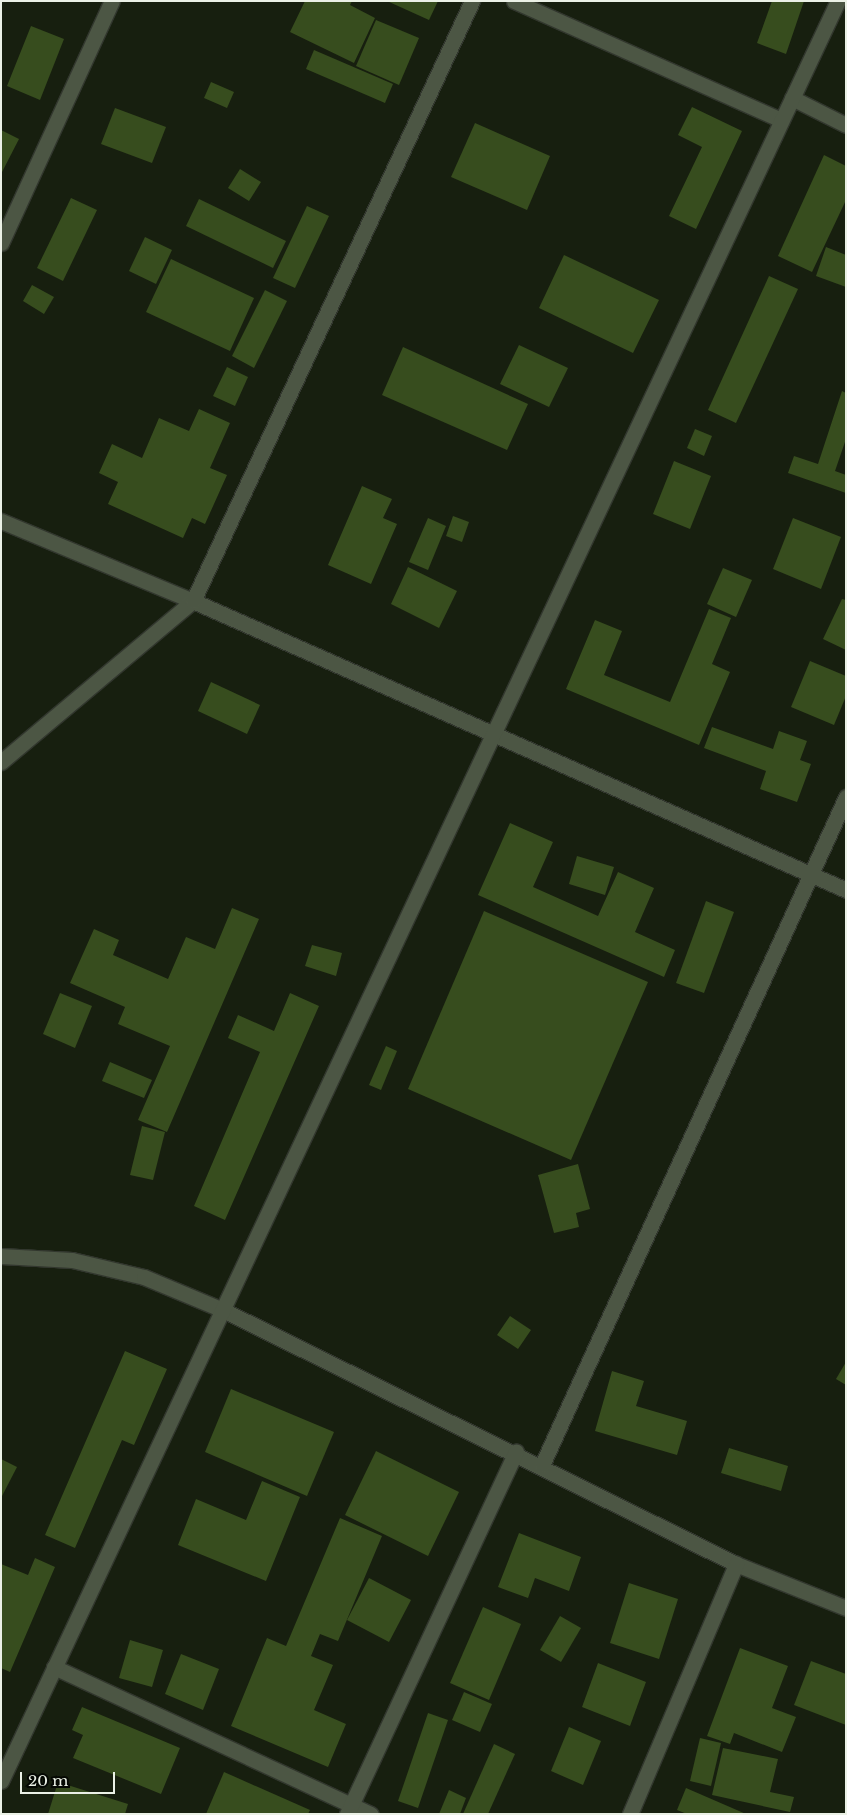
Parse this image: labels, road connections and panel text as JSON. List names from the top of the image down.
{
  "scale_bar": "20 m"
}
